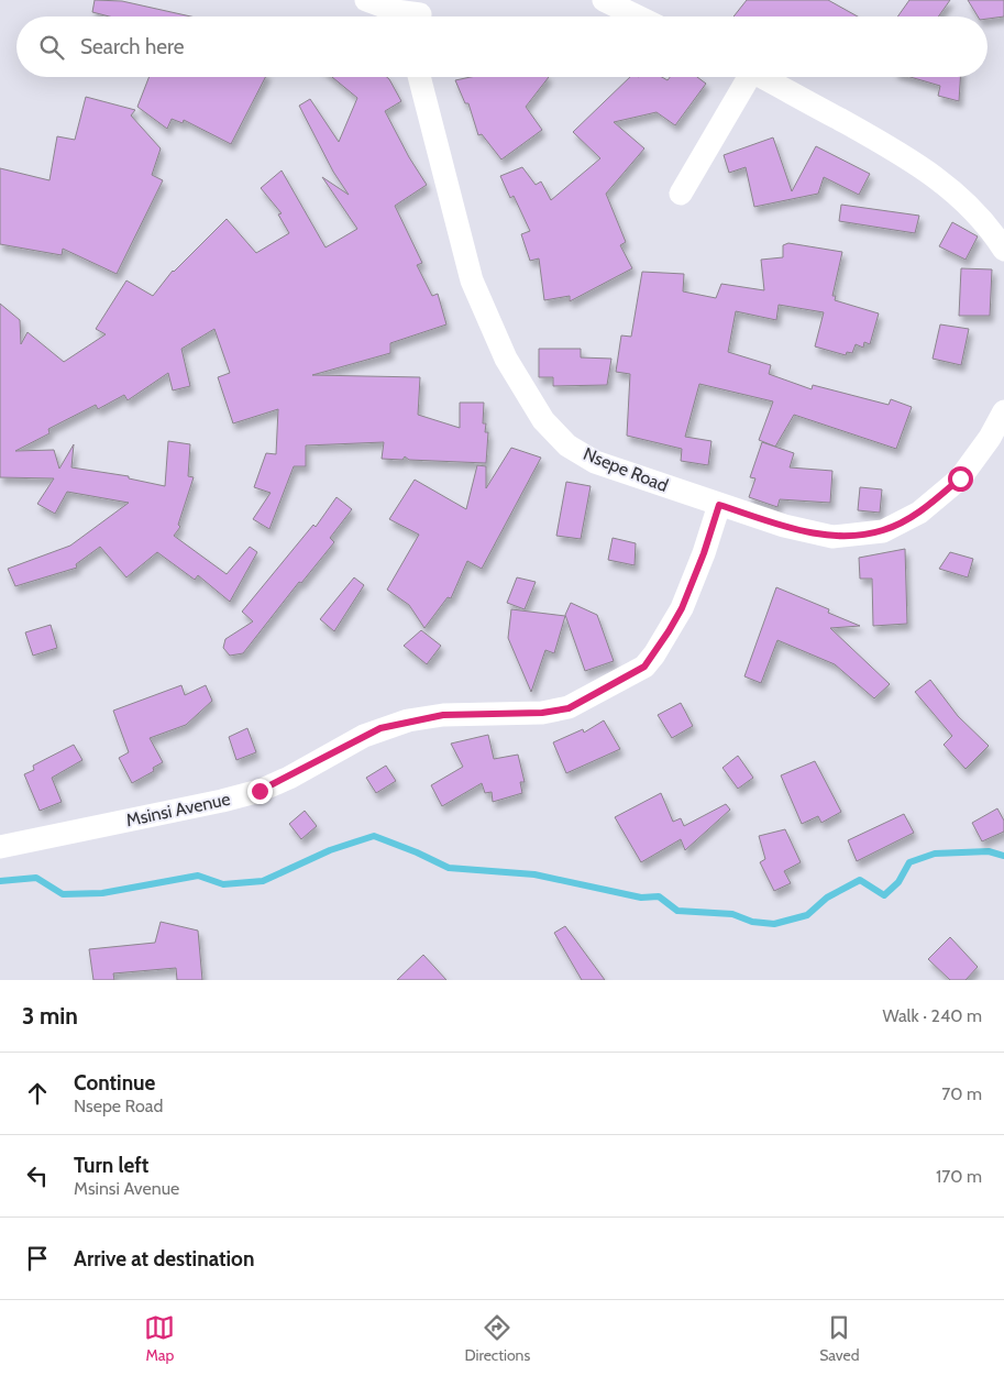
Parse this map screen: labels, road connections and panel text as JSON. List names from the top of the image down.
{
  "streets": {
    "street": ["Nsepe Road", "Msinsi Avenue"]
  },
  "crossings": [
    ["Nsepe Road", "Msinsi Avenue"]
  ],
  "page": {
    "search": "Search here",
    "heading": ["3 min", "Walk · 240 m"],
    "list": [
      ["Continue", "Nsepe Road", "70 m"],
      ["Turn left", "Msinsi Avenue", "170 m"],
      "Arrive at destination"
    ],
    "nav": ["Map", "Directions", "Saved"]
  }
}
